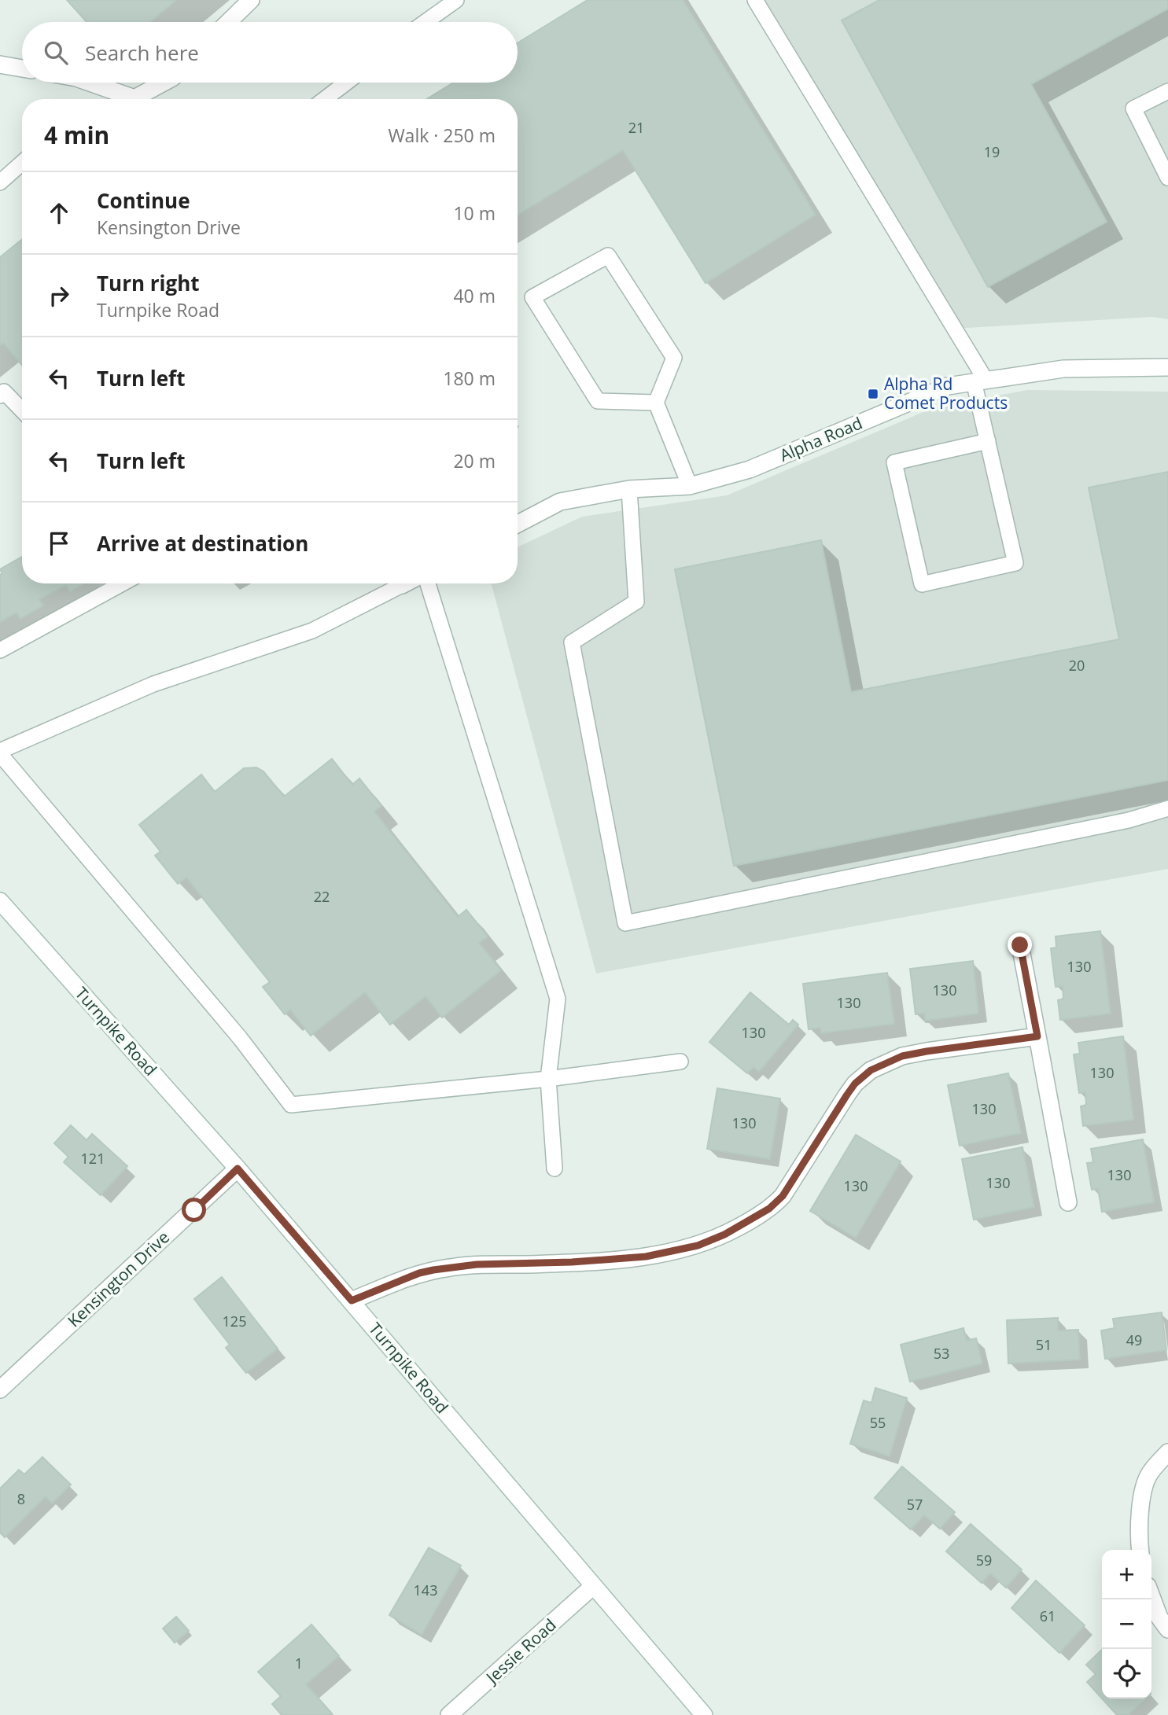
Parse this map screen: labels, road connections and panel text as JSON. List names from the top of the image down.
{
  "streets": {
    "street": [
      "Alpha Road",
      "Turnpike Road",
      "Kensington Drive",
      "Jessie Road"
    ]
  },
  "crossings": [
    ["Turnpike Road", "Kensington Drive"],
    ["Turnpike Road", "Jessie Road"]
  ],
  "places": {
    "transit": ["Alpha Rd Comet Products"]
  },
  "house_numbers": [
    "21",
    "19",
    "20",
    "22",
    "130",
    "130",
    "130",
    "130",
    "130",
    "130",
    "130",
    "121",
    "130",
    "130",
    "130",
    "125",
    "49",
    "51",
    "53",
    "55",
    "8",
    "57",
    "59",
    "143",
    "61",
    "1"
  ],
  "page": {
    "search": "Search here",
    "heading": ["4 min", "Walk · 250 m"],
    "list": [
      ["Continue", "Kensington Drive", "10 m"],
      ["Turn right", "Turnpike Road", "40 m"],
      ["Turn left", "180 m"],
      ["Turn left", "20 m"],
      "Arrive at destination"
    ],
    "map_buttons": ["+", "−"]
  }
}
